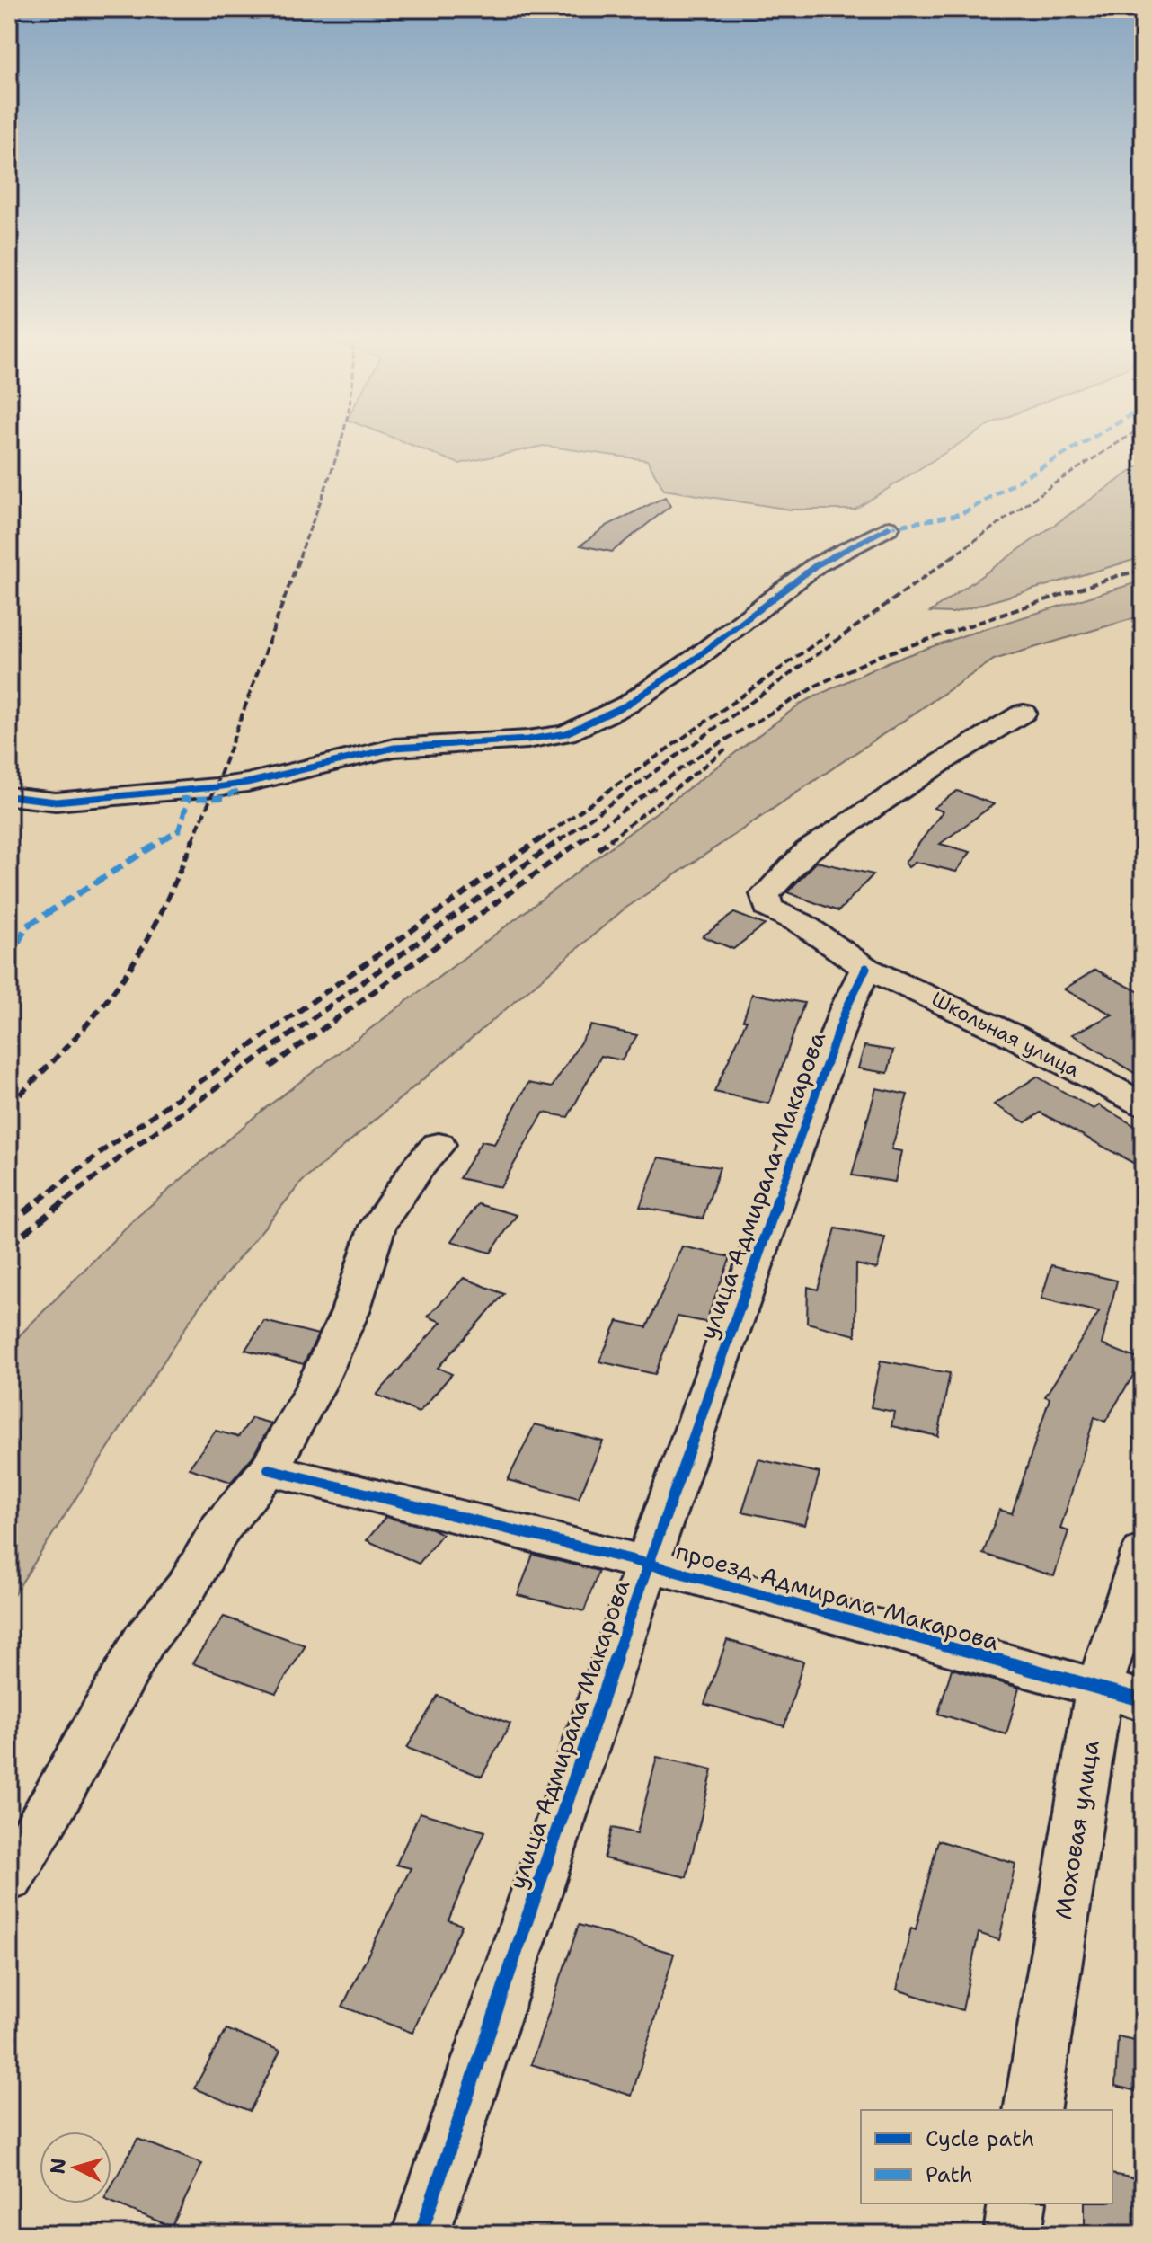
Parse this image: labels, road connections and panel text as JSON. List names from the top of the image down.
{
  "streets": {
    "street": [
      "Школьная улица",
      "улица Адмирала Макарова",
      "проезд Адмирала Макарова",
      "Моховая улица"
    ]
  },
  "crossings": [
    ["Школьная улица", "улица Адмирала Макарова"],
    ["улица Адмирала Макарова", "проезд Адмирала Макарова"],
    ["проезд Адмирала Макарова", "Моховая улица"]
  ],
  "legend": ["Cycle path", "Path"],
  "north": "left"
}
